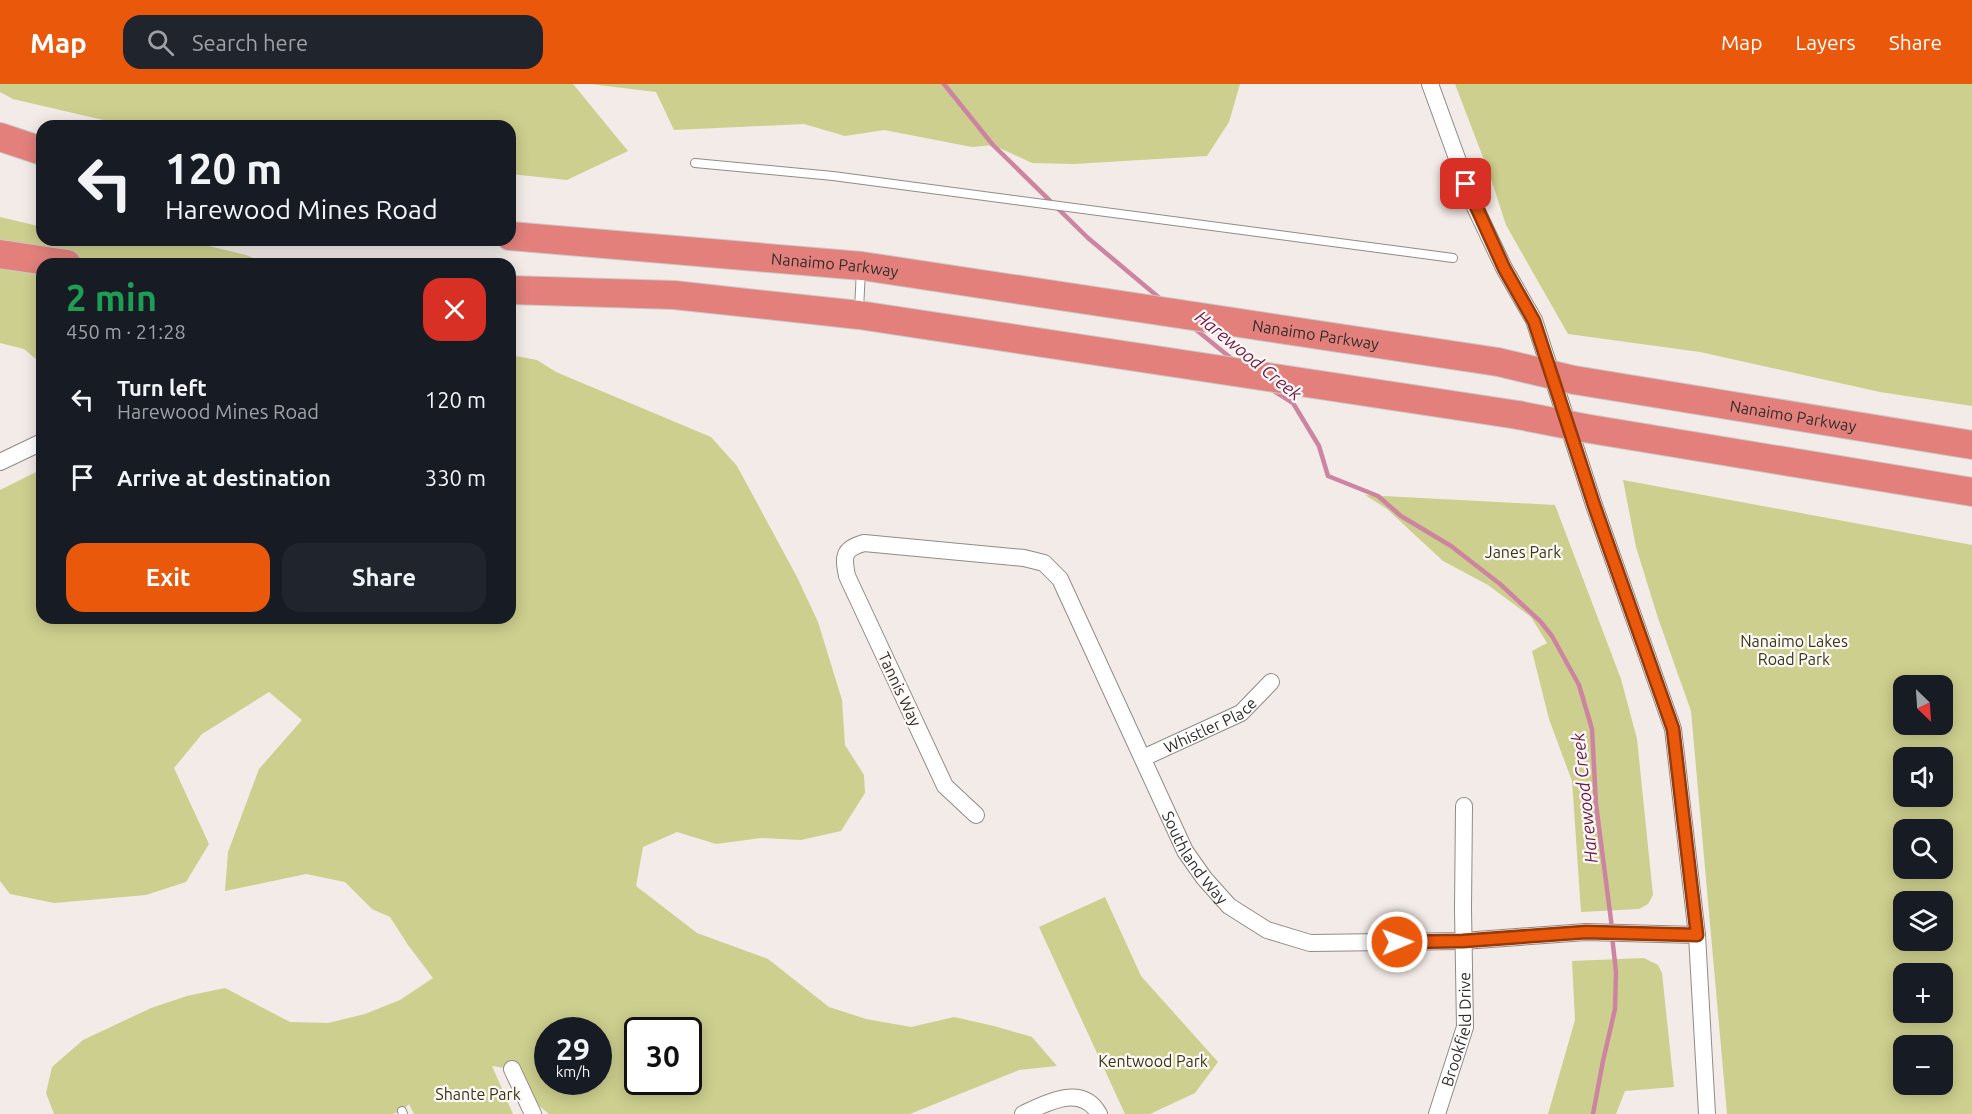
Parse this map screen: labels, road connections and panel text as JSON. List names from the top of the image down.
{
  "streets": {
    "highway": ["Nanaimo Parkway"],
    "street": [
      "Tannis Way",
      "Whistler Place",
      "Southland Way",
      "Brookfield Drive"
    ]
  },
  "crossings": [
    ["Tannis Way", "Southland Way"],
    ["Whistler Place", "Southland Way"],
    ["Southland Way", "Brookfield Drive"]
  ],
  "water": ["Harewood Creek"],
  "parks": [
    "Janes Park",
    "Nanaimo Lakes Road Park",
    "Kentwood Park",
    "Shante Park"
  ],
  "north": "bottom right",
  "page": {
    "header": "Map",
    "search": "Search here",
    "nav": ["Map", "Layers", "Share"],
    "turn": ["120 m", "Harewood Mines Road"],
    "heading": ["2 min", "450 m · 21:28"],
    "list": [
      {
        "name": "Turn left",
        "note": "Harewood Mines Road",
        "value": "120 m"
      },
      {
        "name": "Arrive at destination",
        "value": "330 m"
      }
    ],
    "buttons": ["Exit", "Share"],
    "map_buttons": ["+", "−"],
    "speed": "29 km/h",
    "limit": "30"
  }
}
